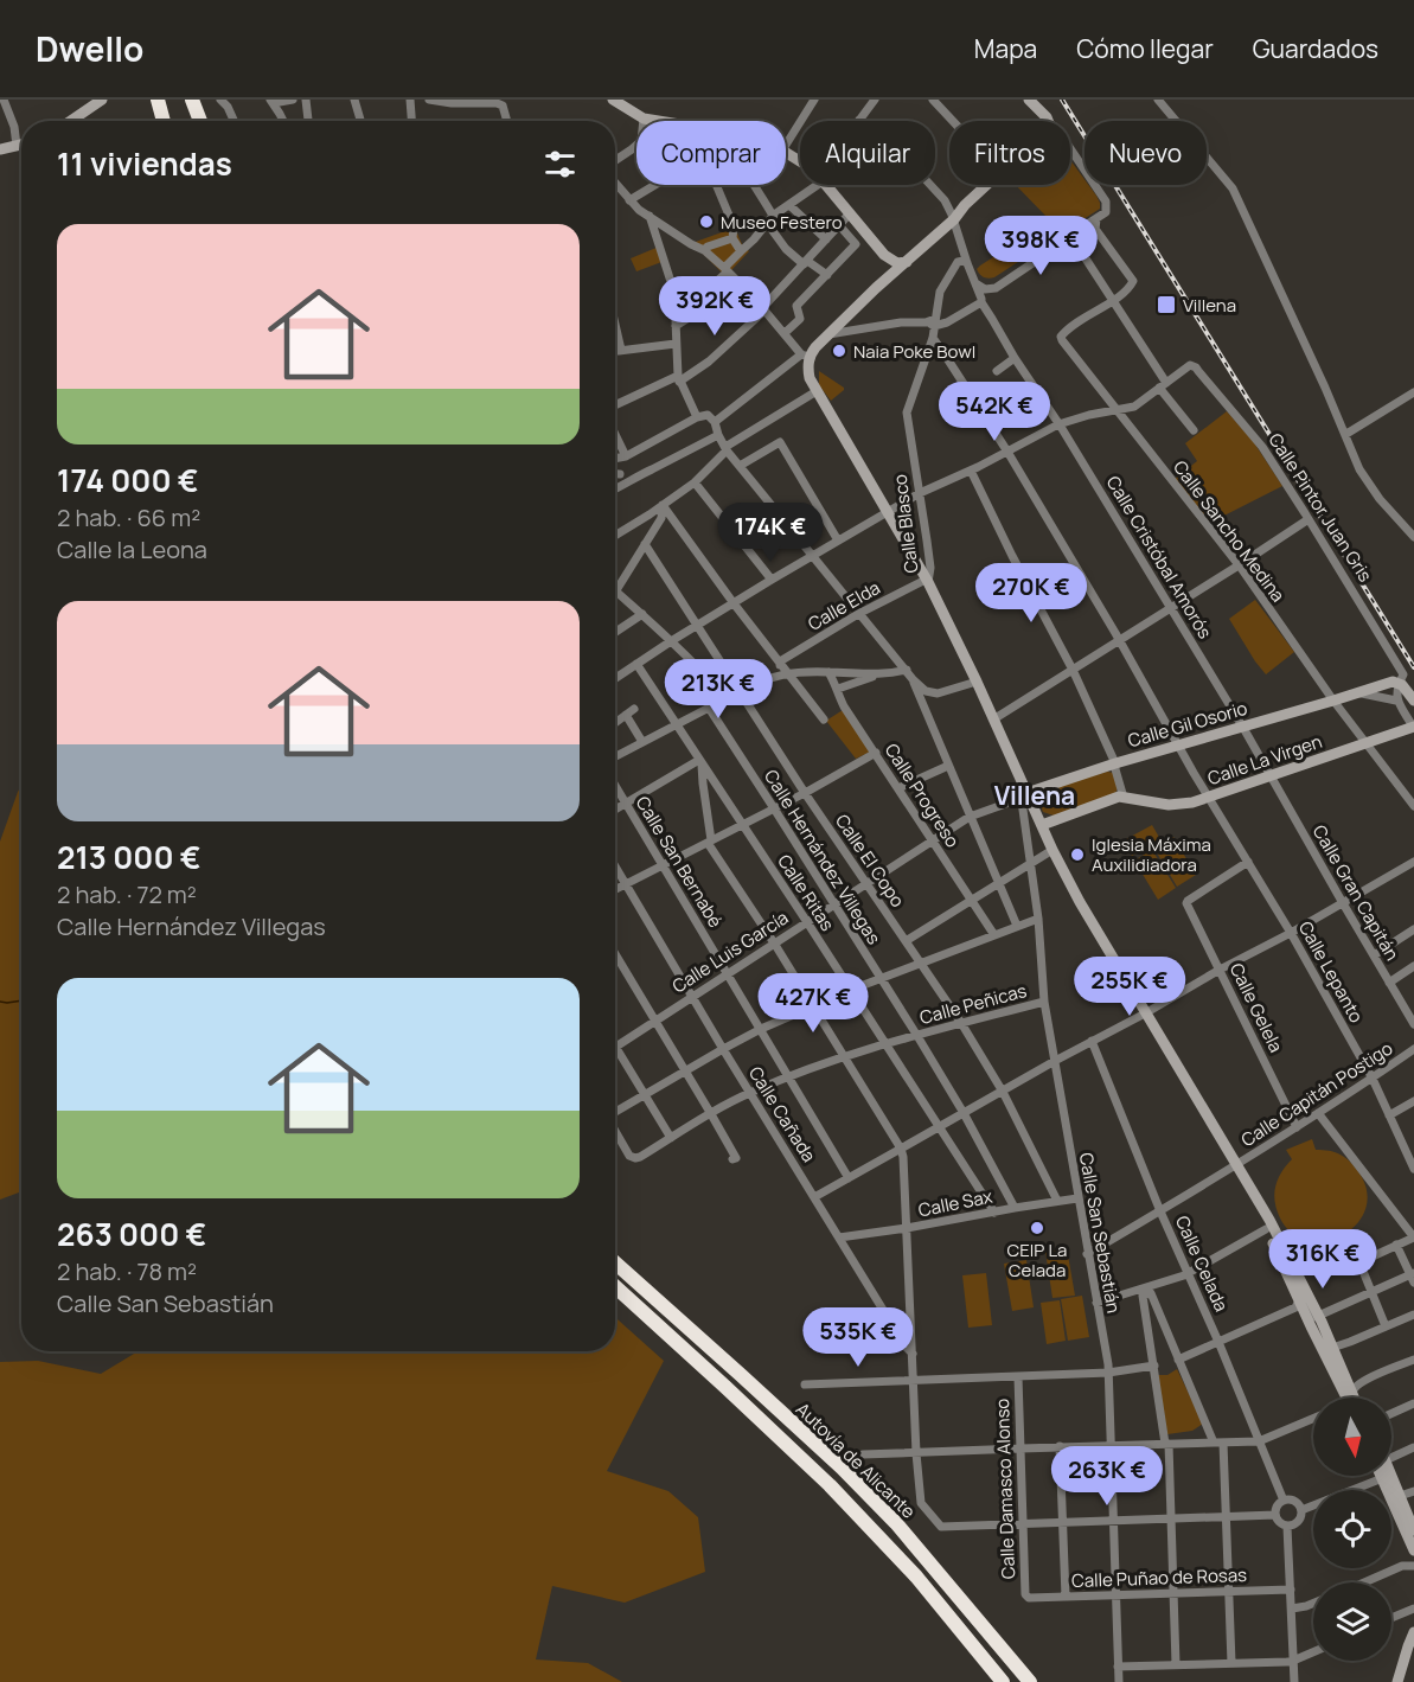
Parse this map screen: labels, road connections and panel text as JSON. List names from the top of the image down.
{
  "streets": {
    "highway": ["Autovía de Alicante"],
    "street": [
      "Calle Pintor Juan Gris",
      "Calle Blasco",
      "Calle Sancho Medina",
      "Calle Cristóbal Amorós",
      "Calle Elda",
      "Calle Gil Osorio",
      "Calle La Virgen",
      "Calle Progreso",
      "Calle Hernández Villegas",
      "Calle El Copo",
      "Calle San Bernabé",
      "Calle Ritas",
      "Calle Gran Capitán",
      "Calle Luis García",
      "Calle Lepanto",
      "Calle Peñicas",
      "Calle Gelela",
      "Calle Capitán Postigo",
      "Calle Cañada",
      "Calle Sax",
      "Calle San Sebastián",
      "Calle Celada",
      "Calle Damasco Alonso",
      "Calle Puñao de Rosas"
    ]
  },
  "crossings": [
    ["Calle Pintor Juan Gris", "Calle Gil Osorio"],
    ["Calle Blasco", "Calle Cristóbal Amorós"],
    ["Calle Blasco", "Calle Elda"],
    ["Calle Blasco", "Calle Lepanto"],
    ["Calle Sancho Medina", "Calle Gil Osorio"],
    ["Calle Sancho Medina", "Calle La Virgen"],
    ["Calle Cristóbal Amorós", "Calle Gil Osorio"],
    ["Calle Cristóbal Amorós", "Calle La Virgen"],
    ["Calle Cristóbal Amorós", "Calle Gran Capitán"],
    ["Calle Gil Osorio", "Calle Luis García"],
    ["Calle Gil Osorio", "Calle Lepanto"],
    ["Calle Gil Osorio", "Calle San Sebastián"],
    ["Calle La Virgen", "Calle Gran Capitán"],
    ["Calle La Virgen", "Calle Lepanto"],
    ["Calle Progreso", "Calle Luis García"],
    ["Calle Hernández Villegas", "Calle Luis García"],
    ["Calle Hernández Villegas", "Calle Peñicas"],
    ["Calle Hernández Villegas", "Calle Sax"],
    ["Calle El Copo", "Calle Luis García"],
    ["Calle El Copo", "Calle Peñicas"],
    ["Calle El Copo", "Calle Sax"],
    ["Calle San Bernabé", "Calle Luis García"],
    ["Calle San Bernabé", "Calle Peñicas"],
    ["Calle Ritas", "Calle Luis García"],
    ["Calle Ritas", "Calle Peñicas"],
    ["Calle Ritas", "Calle Sax"],
    ["Calle Luis García", "Calle Cañada"],
    ["Calle Luis García", "Calle San Sebastián"],
    ["Calle Lepanto", "Calle Gelela"],
    ["Calle Lepanto", "Calle Capitán Postigo"],
    ["Calle Peñicas", "Calle Cañada"],
    ["Calle Peñicas", "Calle San Sebastián"],
    ["Calle Gelela", "Calle Capitán Postigo"],
    ["Calle Capitán Postigo", "Calle San Sebastián"],
    ["Calle Capitán Postigo", "Calle Celada"],
    ["Calle Cañada", "Calle Sax"],
    ["Calle Sax", "Calle San Sebastián"],
    ["Calle San Sebastián", "Calle Puñao de Rosas"],
    ["Calle Damasco Alonso", "Calle Puñao de Rosas"]
  ],
  "districts": ["Villena"],
  "places": {
    "other": [
      "Museo Festero",
      "Naia Poke Bowl",
      "Iglesia Máxima Auxilidiadora",
      "CEIP La Celada"
    ],
    "transit": ["Villena"]
  },
  "north": "bottom",
  "page": {
    "header": "Dwello",
    "nav": ["Mapa", "Cómo llegar", "Guardados"],
    "chip": [
      "Comprar",
      "Alquilar",
      "Filtros",
      "Nuevo"
    ],
    "heading": "11 viviendas",
    "list": [
      {
        "name": "174 000 €",
        "note": "2 hab. · 66 m² · Calle la Leona"
      },
      {
        "name": "213 000 €",
        "note": "2 hab. · 72 m² · Calle Hernández Villegas"
      },
      {
        "name": "263 000 €",
        "note": "2 hab. · 78 m² · Calle San Sebastián"
      }
    ],
    "price": [
      "398K €",
      "392K €",
      "542K €",
      "174K €",
      "270K €",
      "213K €",
      "255K €",
      "427K €",
      "316K €",
      "535K €",
      "263K €"
    ]
  }
}
